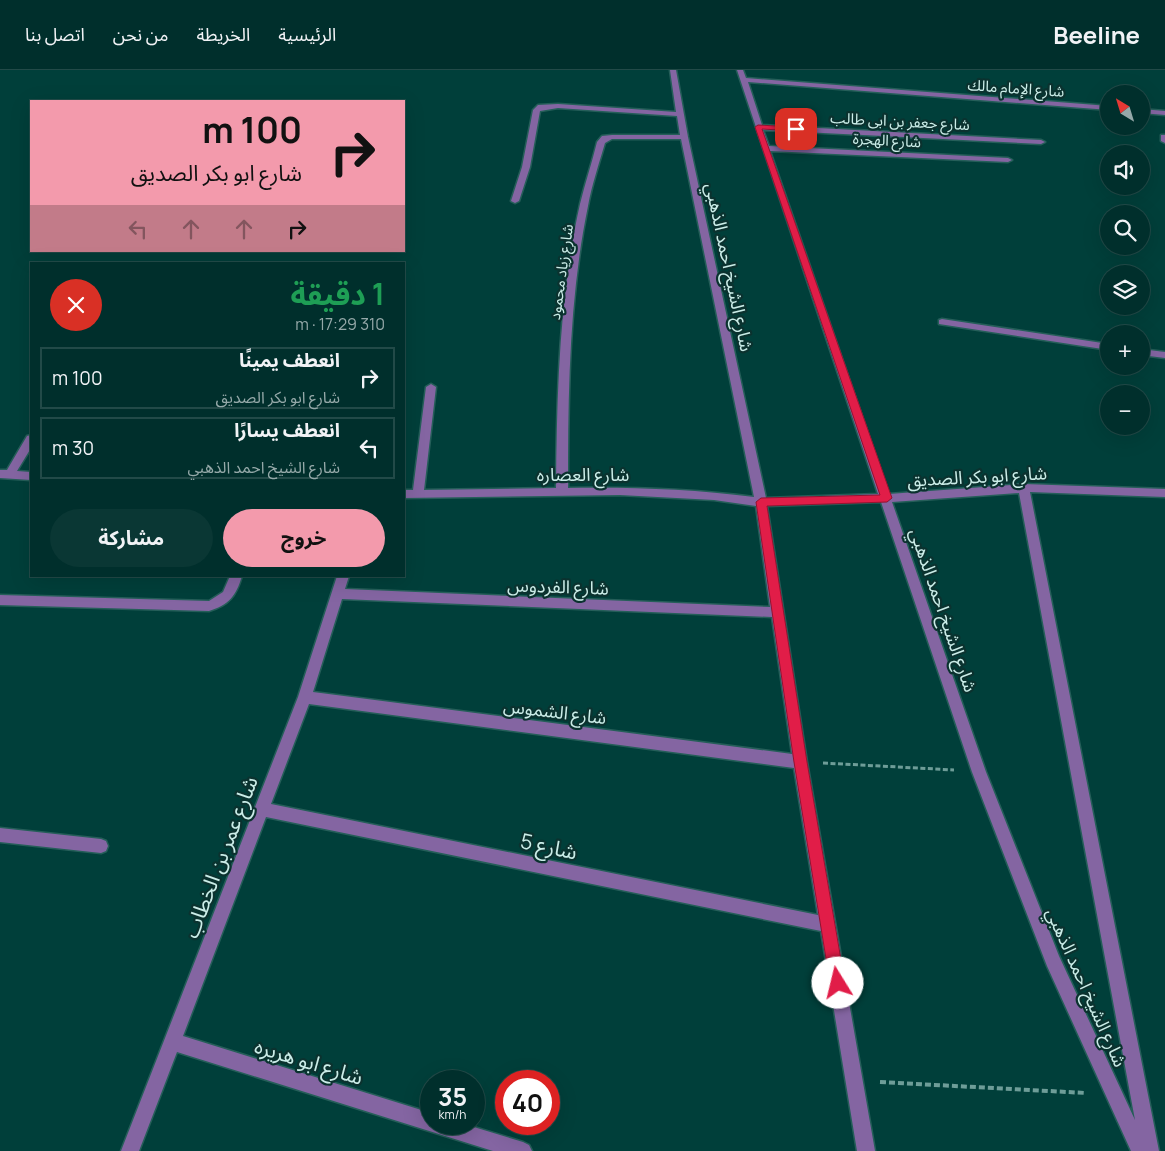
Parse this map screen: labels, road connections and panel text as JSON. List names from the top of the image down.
{
  "streets": {
    "street": [
      "شارع الإمام مالك",
      "شارع جعفر بن ابى طالب",
      "شارع الهجرة",
      "شارع الشيخ احمد الذهبي",
      "شارع زياد محمود",
      "شارع العصاره",
      "شارع ابو بكر الصديق",
      "شارع الفردوس",
      "شارع الشموس",
      "شارع 5",
      "شارع عمر بن الخطاب",
      "شارع ابو هريره"
    ]
  },
  "crossings": [
    ["شارع الإمام مالك", "شارع الشيخ احمد الذهبي"],
    ["شارع جعفر بن ابى طالب", "شارع الشيخ احمد الذهبي"],
    ["شارع الهجرة", "شارع الشيخ احمد الذهبي"],
    ["شارع الشيخ احمد الذهبي", "شارع زياد محمود"],
    ["شارع الشيخ احمد الذهبي", "شارع العصاره"],
    ["شارع الشيخ احمد الذهبي", "شارع ابو بكر الصديق"],
    ["شارع الشيخ احمد الذهبي", "شارع الفردوس"],
    ["شارع الشيخ احمد الذهبي", "شارع الشموس"],
    ["شارع الشيخ احمد الذهبي", "شارع 5"],
    ["شارع زياد محمود", "شارع العصاره"],
    ["شارع العصاره", "شارع ابو بكر الصديق"],
    ["شارع الفردوس", "شارع عمر بن الخطاب"],
    ["شارع الشموس", "شارع عمر بن الخطاب"],
    ["شارع 5", "شارع عمر بن الخطاب"],
    ["شارع عمر بن الخطاب", "شارع ابو هريره"]
  ],
  "north": "top left",
  "page": {
    "header": "Beeline",
    "nav": [
      "الرئيسية",
      "الخريطة",
      "من نحن",
      "اتصل بنا"
    ],
    "map_buttons": ["+", "−"],
    "turn": ["100 m", "شارع ابو بكر الصديق"],
    "heading": ["1 دقيقة", "310 m · 17:29"],
    "list": [
      {
        "name": "انعطف يمينًا",
        "note": "شارع ابو بكر الصديق",
        "value": "100 m"
      },
      {
        "name": "انعطف يسارًا",
        "note": "شارع الشيخ احمد الذهبي",
        "value": "30 m"
      }
    ],
    "buttons": ["خروج", "مشاركة"],
    "speed": "35 km/h",
    "limit": "40"
  }
}
